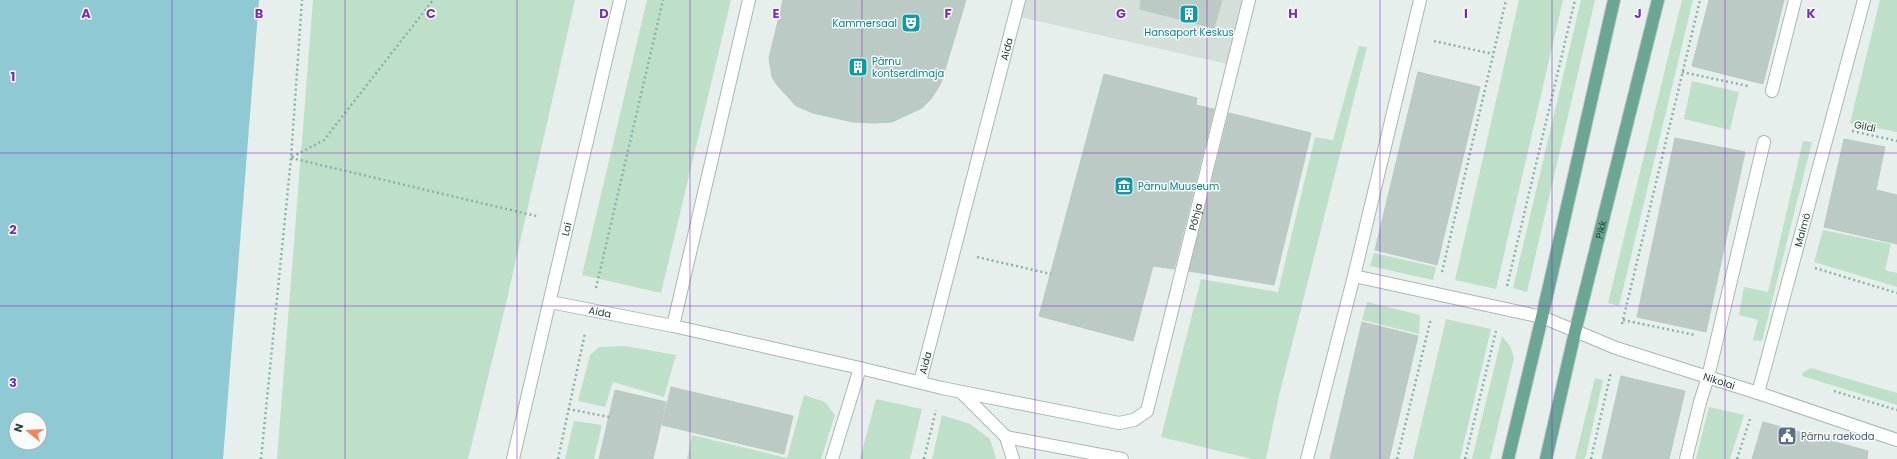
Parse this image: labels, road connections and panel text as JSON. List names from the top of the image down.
{
  "streets": {
    "main road": ["Pikk"],
    "street": [
      "Aida",
      "Põhja",
      "Lai",
      "Malmö",
      "Nikolai"
    ],
    "path": ["Gildi"]
  },
  "crossings": [
    ["Aida", "Lai"],
    ["Gildi", "Malmö"],
    ["Pikk", "Nikolai"],
    ["Malmö", "Nikolai"]
  ],
  "places": {
    "building": ["Hansaport Keskus", "Pärnu kontserdimaja"],
    "theatre": ["Kammersaal"],
    "museum": ["Pärnu Muuseum"],
    "public building": ["Pärnu raekoda"]
  },
  "north": "left",
  "grid": {
    "columns": [
      "A",
      "B",
      "C",
      "D",
      "E",
      "F",
      "G",
      "H",
      "I",
      "J",
      "K"
    ],
    "rows": ["1", "2", "3"]
  }
}
